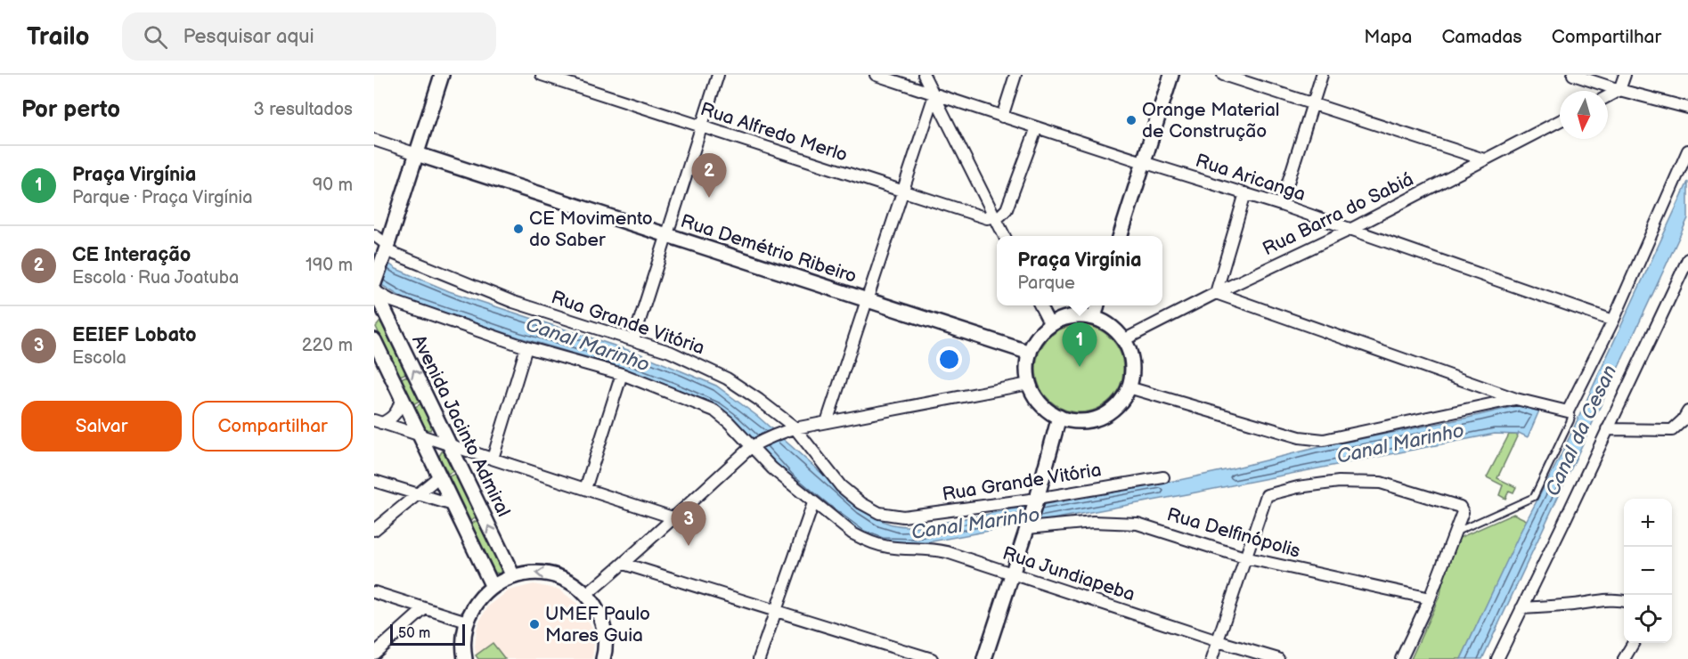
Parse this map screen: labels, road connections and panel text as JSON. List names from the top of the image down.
{
  "streets": {
    "street": [
      "Rua Alfredo Merlo",
      "Rua Aricanga",
      "Rua Barra do Sabiá",
      "Rua Demétrio Ribeiro",
      "Rua Grande Vitória",
      "Avenida Jacinto Admiral",
      "Rua Delfinópolis",
      "Rua Jundiapeba"
    ]
  },
  "crossings": [
    ["Rua Aricanga", "Rua Barra do Sabiá"],
    ["Rua Barra do Sabiá", "Rua Demétrio Ribeiro"]
  ],
  "water": ["Canal Marinho", "Canal da Cesan"],
  "places": ["Orange Material de Construção", "CE Movimento do Saber", "UMEF Paulo Mares Guia"],
  "scale_bar": "50 m",
  "north": "bottom",
  "page": {
    "header": "Trailo",
    "search": "Pesquisar aqui",
    "nav": ["Mapa", "Camadas", "Compartilhar"],
    "heading": ["Por perto", "3 resultados"],
    "list": [
      {
        "mark": "1",
        "name": "Praça Virgínia",
        "note": "Parque · Praça Virgínia",
        "value": "90 m"
      },
      {
        "mark": "2",
        "name": "CE Interação",
        "note": "Escola · Rua Joatuba",
        "value": "190 m"
      },
      {
        "mark": "3",
        "name": "EEIEF Lobato",
        "note": "Escola",
        "value": "220 m"
      }
    ],
    "pins": ["2", "1", "3"],
    "popup": ["Praça Virgínia", "Parque"],
    "buttons": ["Salvar", "Compartilhar"],
    "map_buttons": ["+", "−"],
    "scale": "50 m"
  }
}
